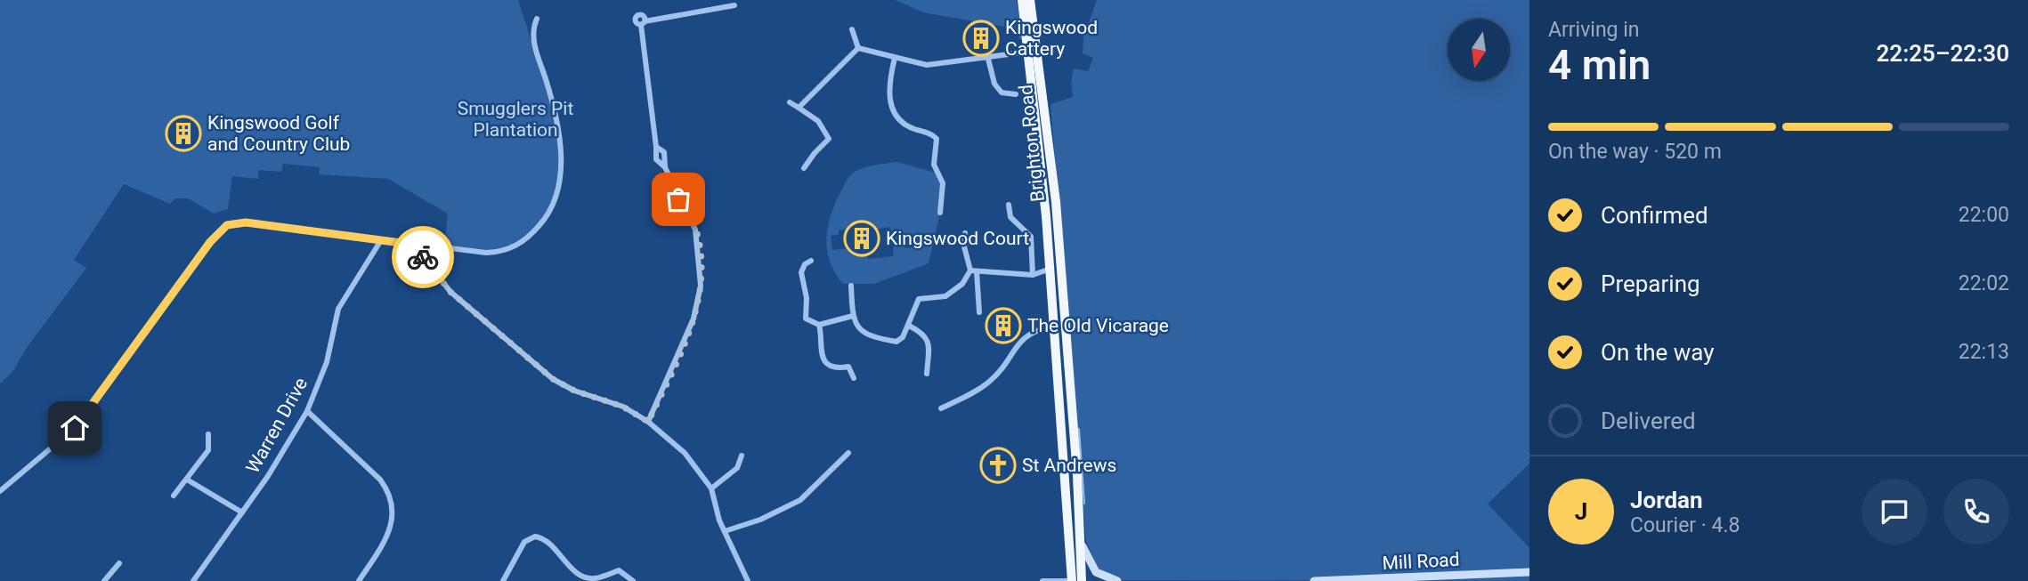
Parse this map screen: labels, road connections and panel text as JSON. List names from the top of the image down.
{
  "streets": {
    "highway": ["Brighton Road"],
    "main road": ["Mill Road"],
    "street": ["Warren Drive"]
  },
  "parks": ["Smugglers Pit Plantation"],
  "places": {
    "building": [
      "Kingswood Cattery",
      "Kingswood Golf and Country Club",
      "Kingswood Court",
      "The Old Vicarage"
    ],
    "church": ["St Andrews"]
  },
  "north": "bottom",
  "page": {
    "heading": ["4 min", "Arriving in", "22:25–22:30"],
    "panel": ["Jordan", "Courier · 4.8"],
    "bar": "On the way · 520 m",
    "list": [
      ["Confirmed", "22:00"],
      ["Preparing", "22:02"],
      ["On the way", "22:13"],
      "Delivered"
    ],
    "round": "J"
  }
}
